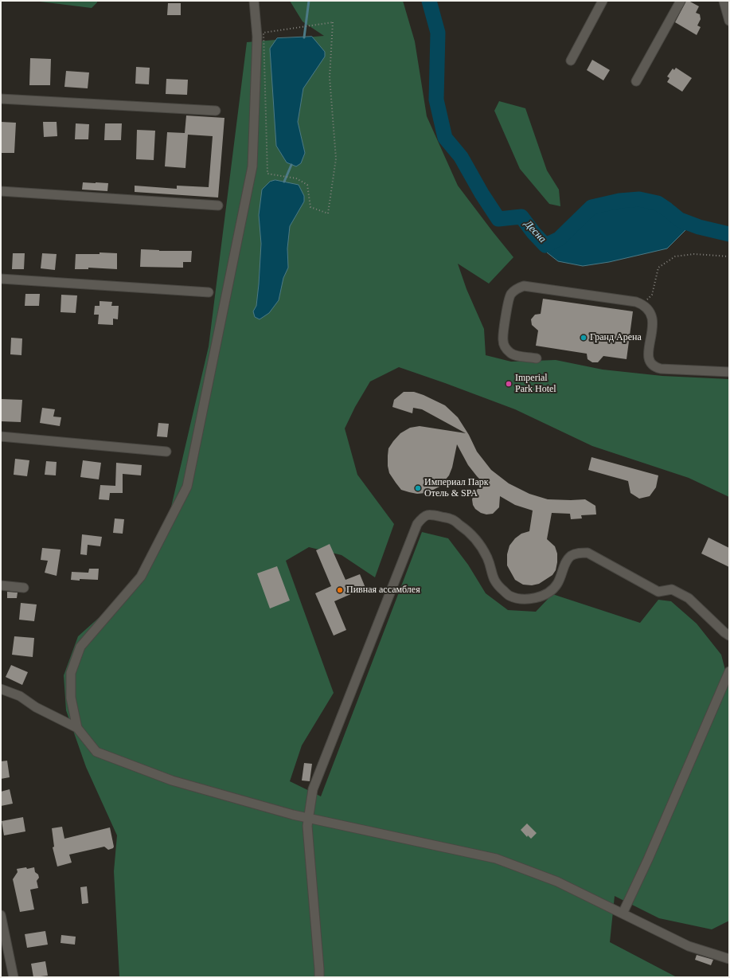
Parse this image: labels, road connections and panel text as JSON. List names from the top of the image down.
{
  "water": ["Десна"],
  "places": [
    "Гранд Арена",
    "Imperial Park Hotel",
    "Империал Парк Отель & SPA",
    "Пивная ассамблея"
  ]
}
